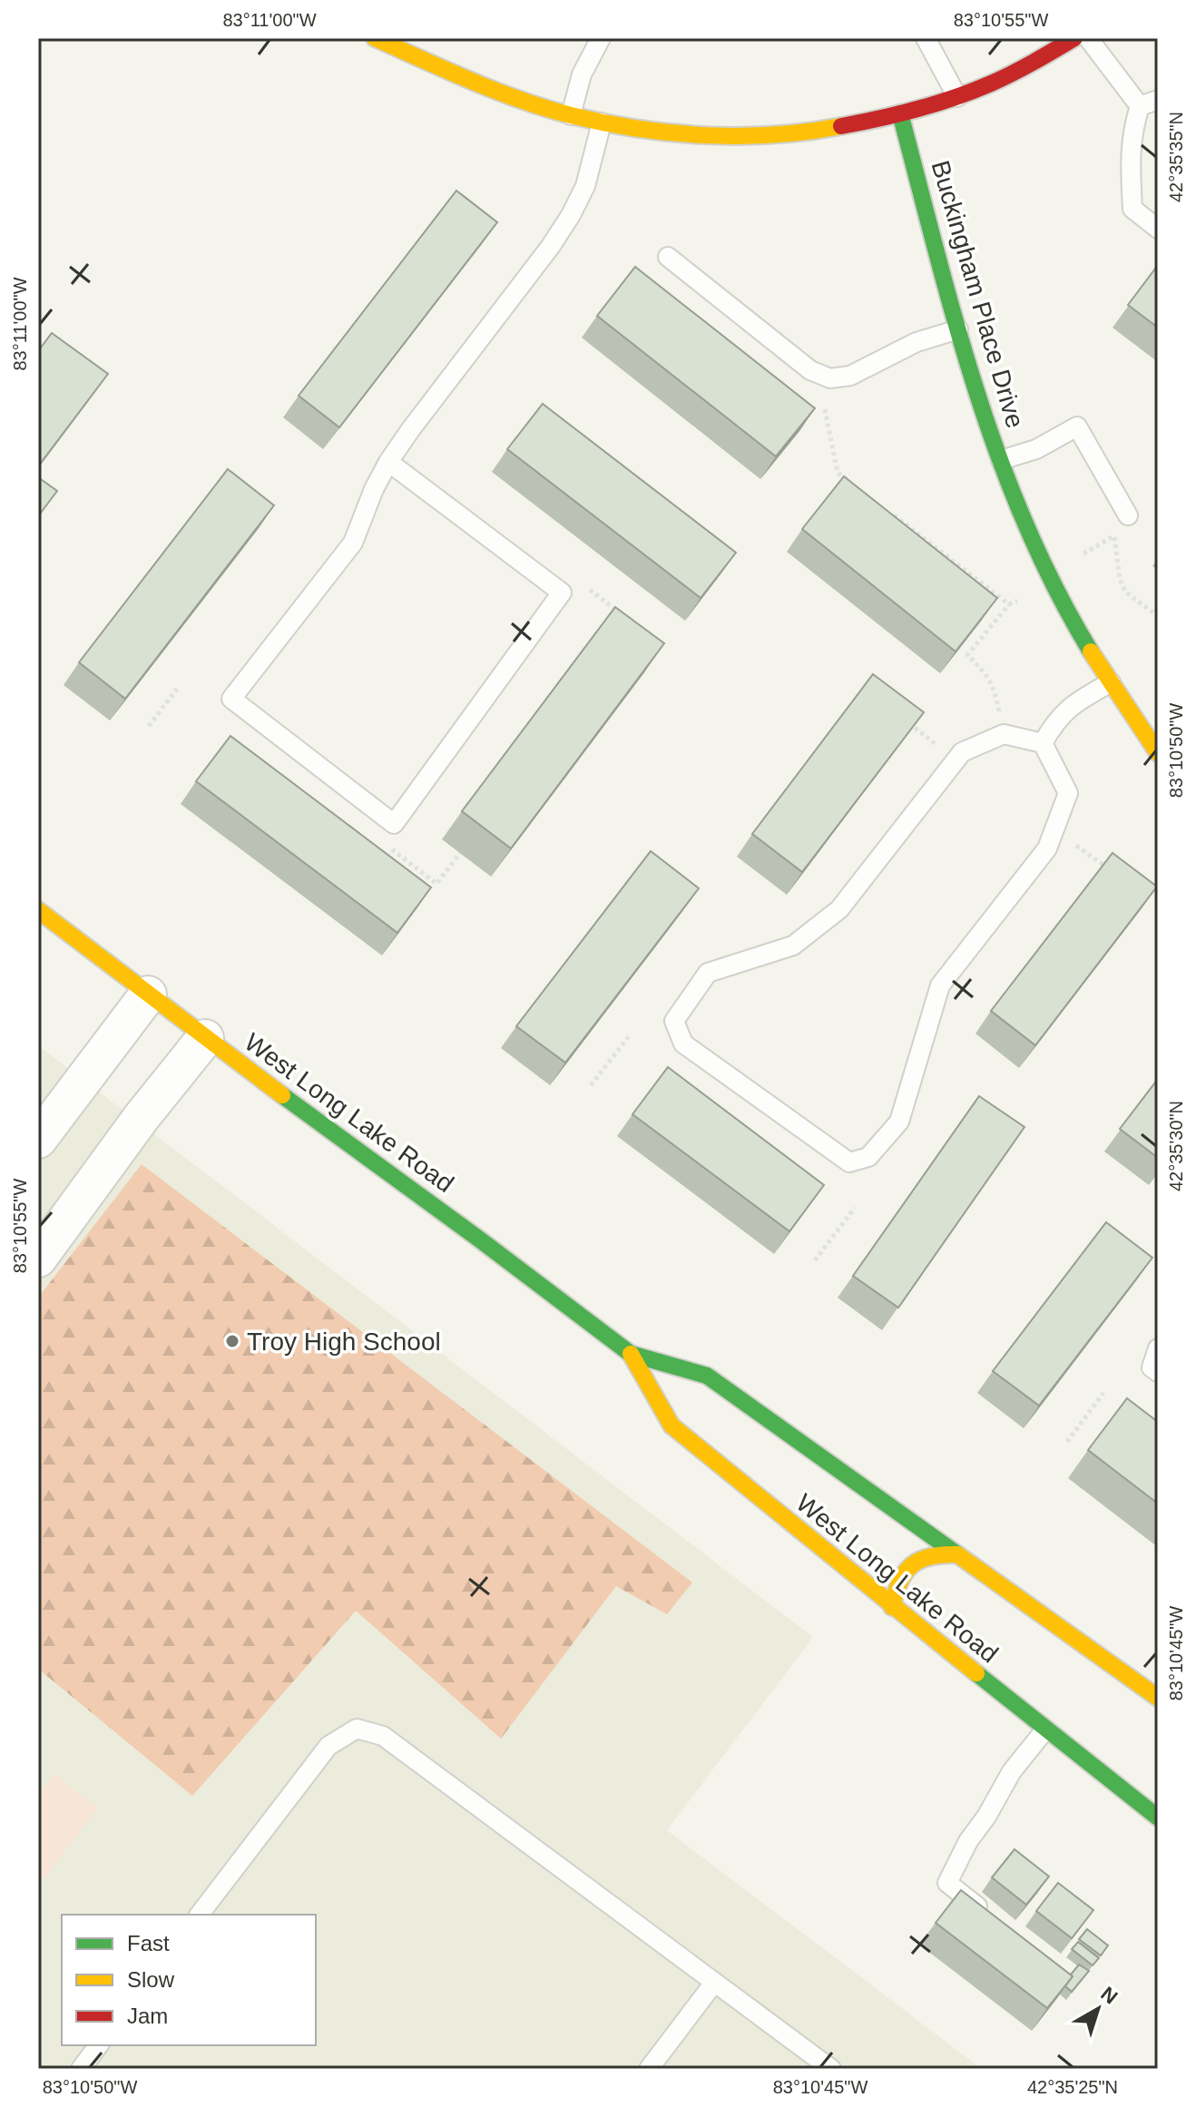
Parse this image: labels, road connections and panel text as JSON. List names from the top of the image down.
{
  "streets": {
    "main road": ["Buckingham Place Drive", "West Long Lake Road"]
  },
  "places": ["Troy High School"],
  "legend": ["Fast", "Slow", "Jam"],
  "north": "top right",
  "coordinates": [
    "83°11'00\"W",
    "83°10'55\"W",
    "42°35'35\"N",
    "83°10'50\"W",
    "42°35'30\"N",
    "83°10'45\"W",
    "42°35'25\"N"
  ]
}
